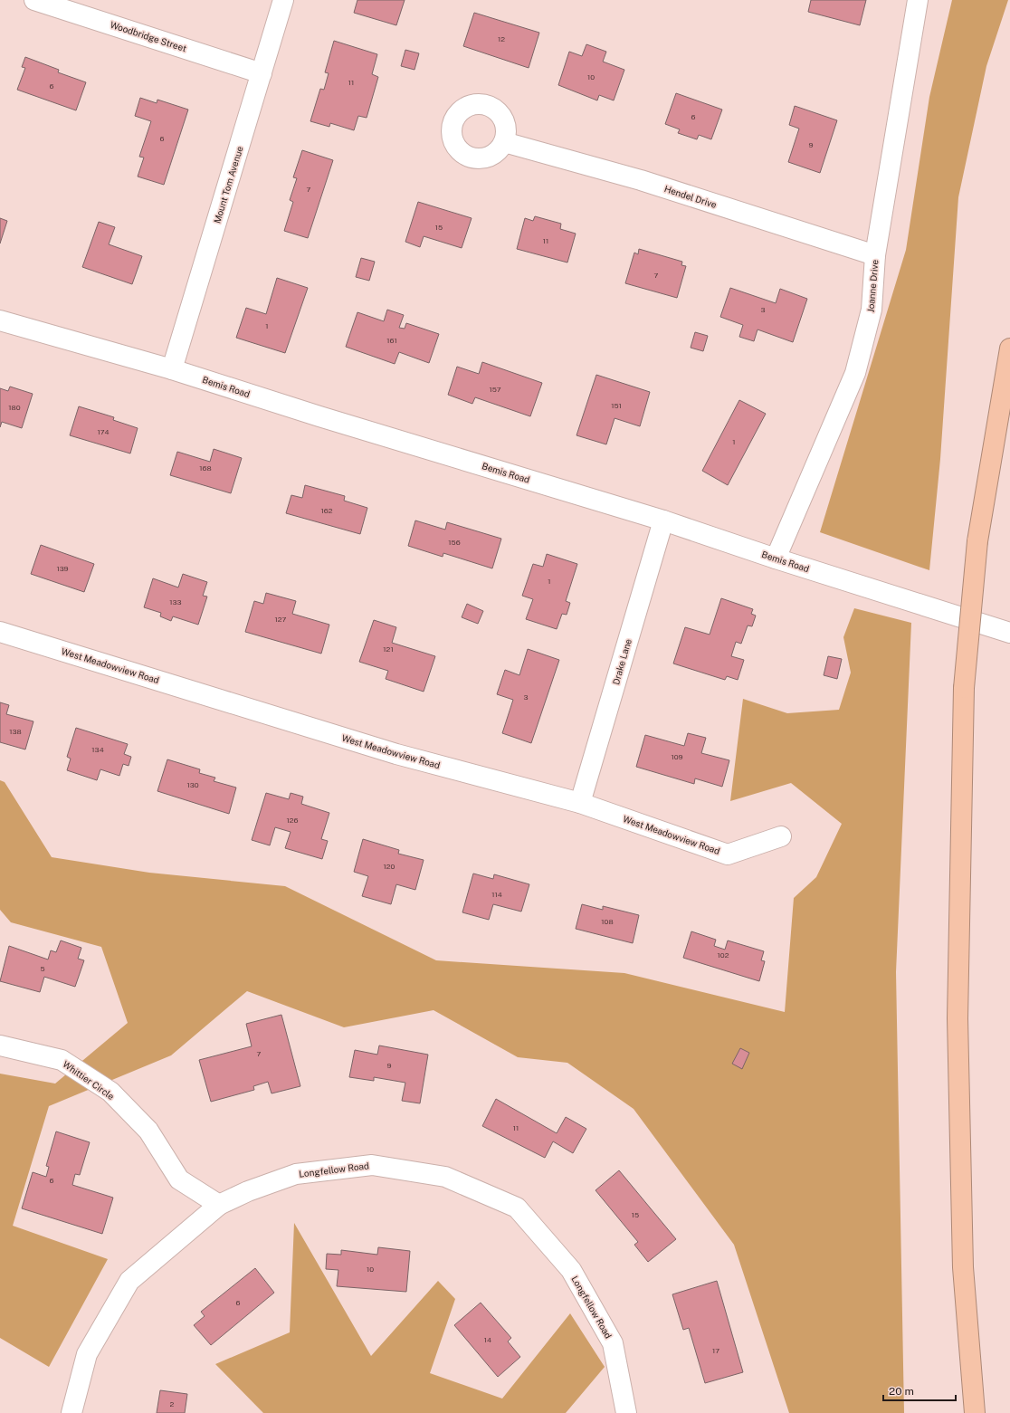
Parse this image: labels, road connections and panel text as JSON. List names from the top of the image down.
{
  "streets": {
    "street": [
      "Woodbridge Street",
      "Mount Tom Avenue",
      "Hendel Drive",
      "Joanne Drive",
      "Bemis Road",
      "Drake Lane",
      "West Meadowview Road",
      "Whittier Circle",
      "Longfellow Road"
    ]
  },
  "crossings": [
    ["Woodbridge Street", "Mount Tom Avenue"],
    ["Mount Tom Avenue", "Bemis Road"],
    ["Hendel Drive", "Joanne Drive"],
    ["Joanne Drive", "Bemis Road"],
    ["Bemis Road", "Drake Lane"],
    ["Drake Lane", "West Meadowview Road"],
    ["Whittier Circle", "Longfellow Road"]
  ],
  "house_numbers": [
    "12",
    "10",
    "11",
    "6",
    "6",
    "6",
    "9",
    "7",
    "15",
    "11",
    "7",
    "3",
    "1",
    "161",
    "157",
    "151",
    "180",
    "174",
    "1",
    "168",
    "162",
    "156",
    "139",
    "1",
    "133",
    "127",
    "121",
    "3",
    "138",
    "134",
    "109",
    "130",
    "126",
    "120",
    "114",
    "108",
    "102",
    "5",
    "7",
    "9",
    "11",
    "6",
    "15",
    "10",
    "6",
    "14",
    "17",
    "2"
  ],
  "scale_bar": "20 m"
}
